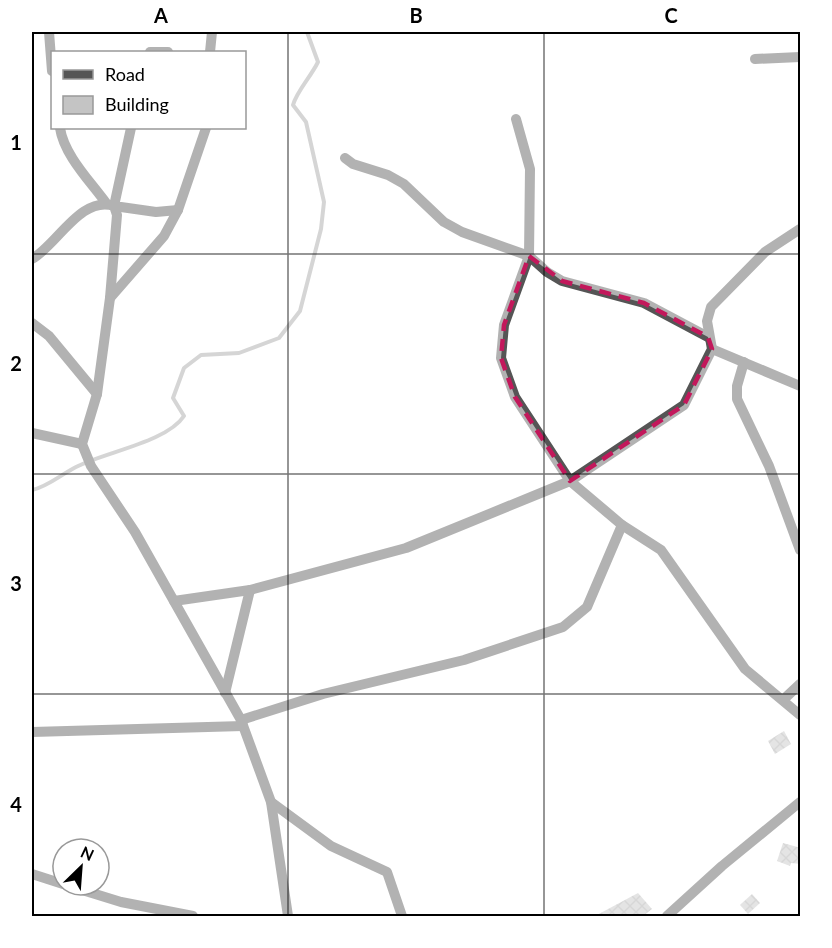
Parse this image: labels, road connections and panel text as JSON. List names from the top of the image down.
{
  "legend": ["Road", "Building"],
  "north": "top right",
  "grid": {
    "columns": ["A", "B", "C"],
    "rows": [
      "1",
      "2",
      "3",
      "4"
    ]
  }
}
